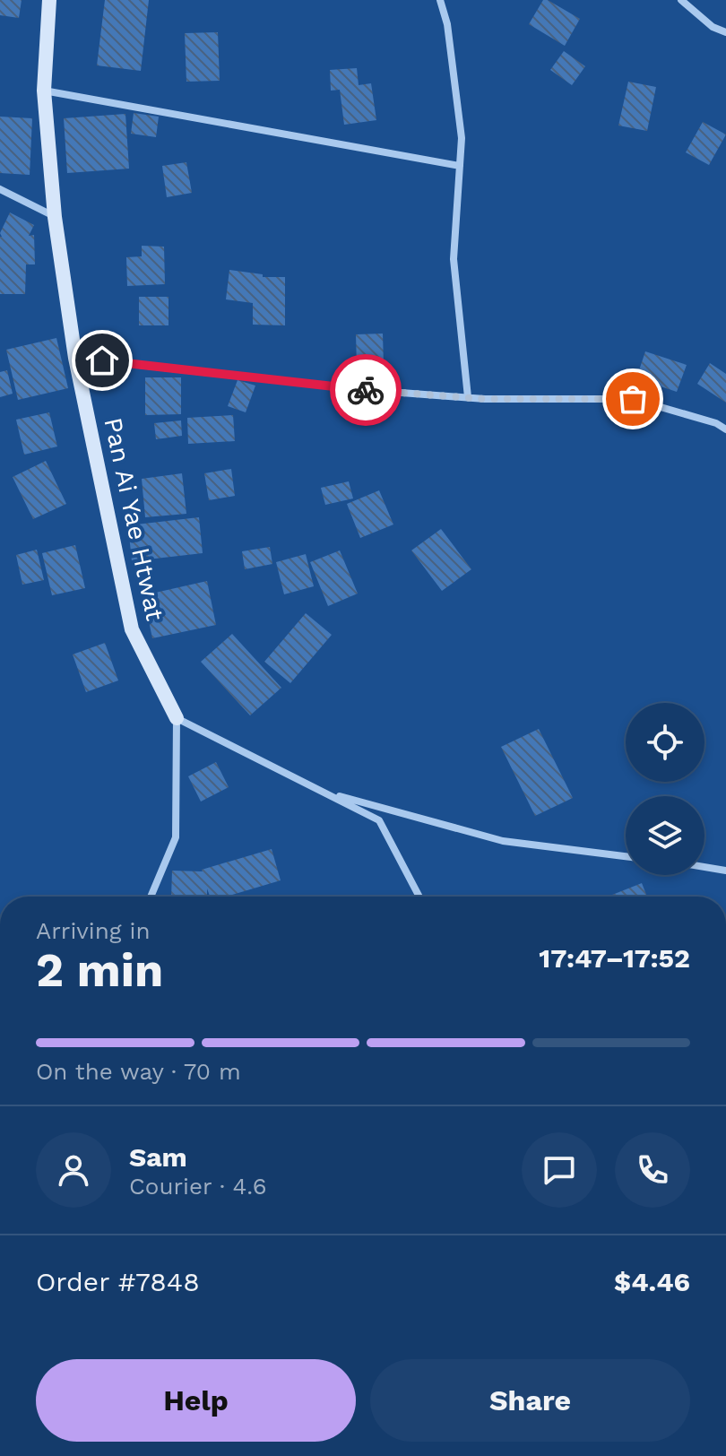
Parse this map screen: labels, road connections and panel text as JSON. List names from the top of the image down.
{
  "streets": {
    "street": ["Pan Ai Yae Htwat"]
  },
  "page": {
    "heading": ["2 min", "Arriving in", "17:47–17:52"],
    "panel": [
      "Sam",
      "Courier · 4.6",
      "Order #7848",
      "$4.46"
    ],
    "bar": "On the way · 70 m",
    "buttons": ["Help", "Share"]
  }
}
